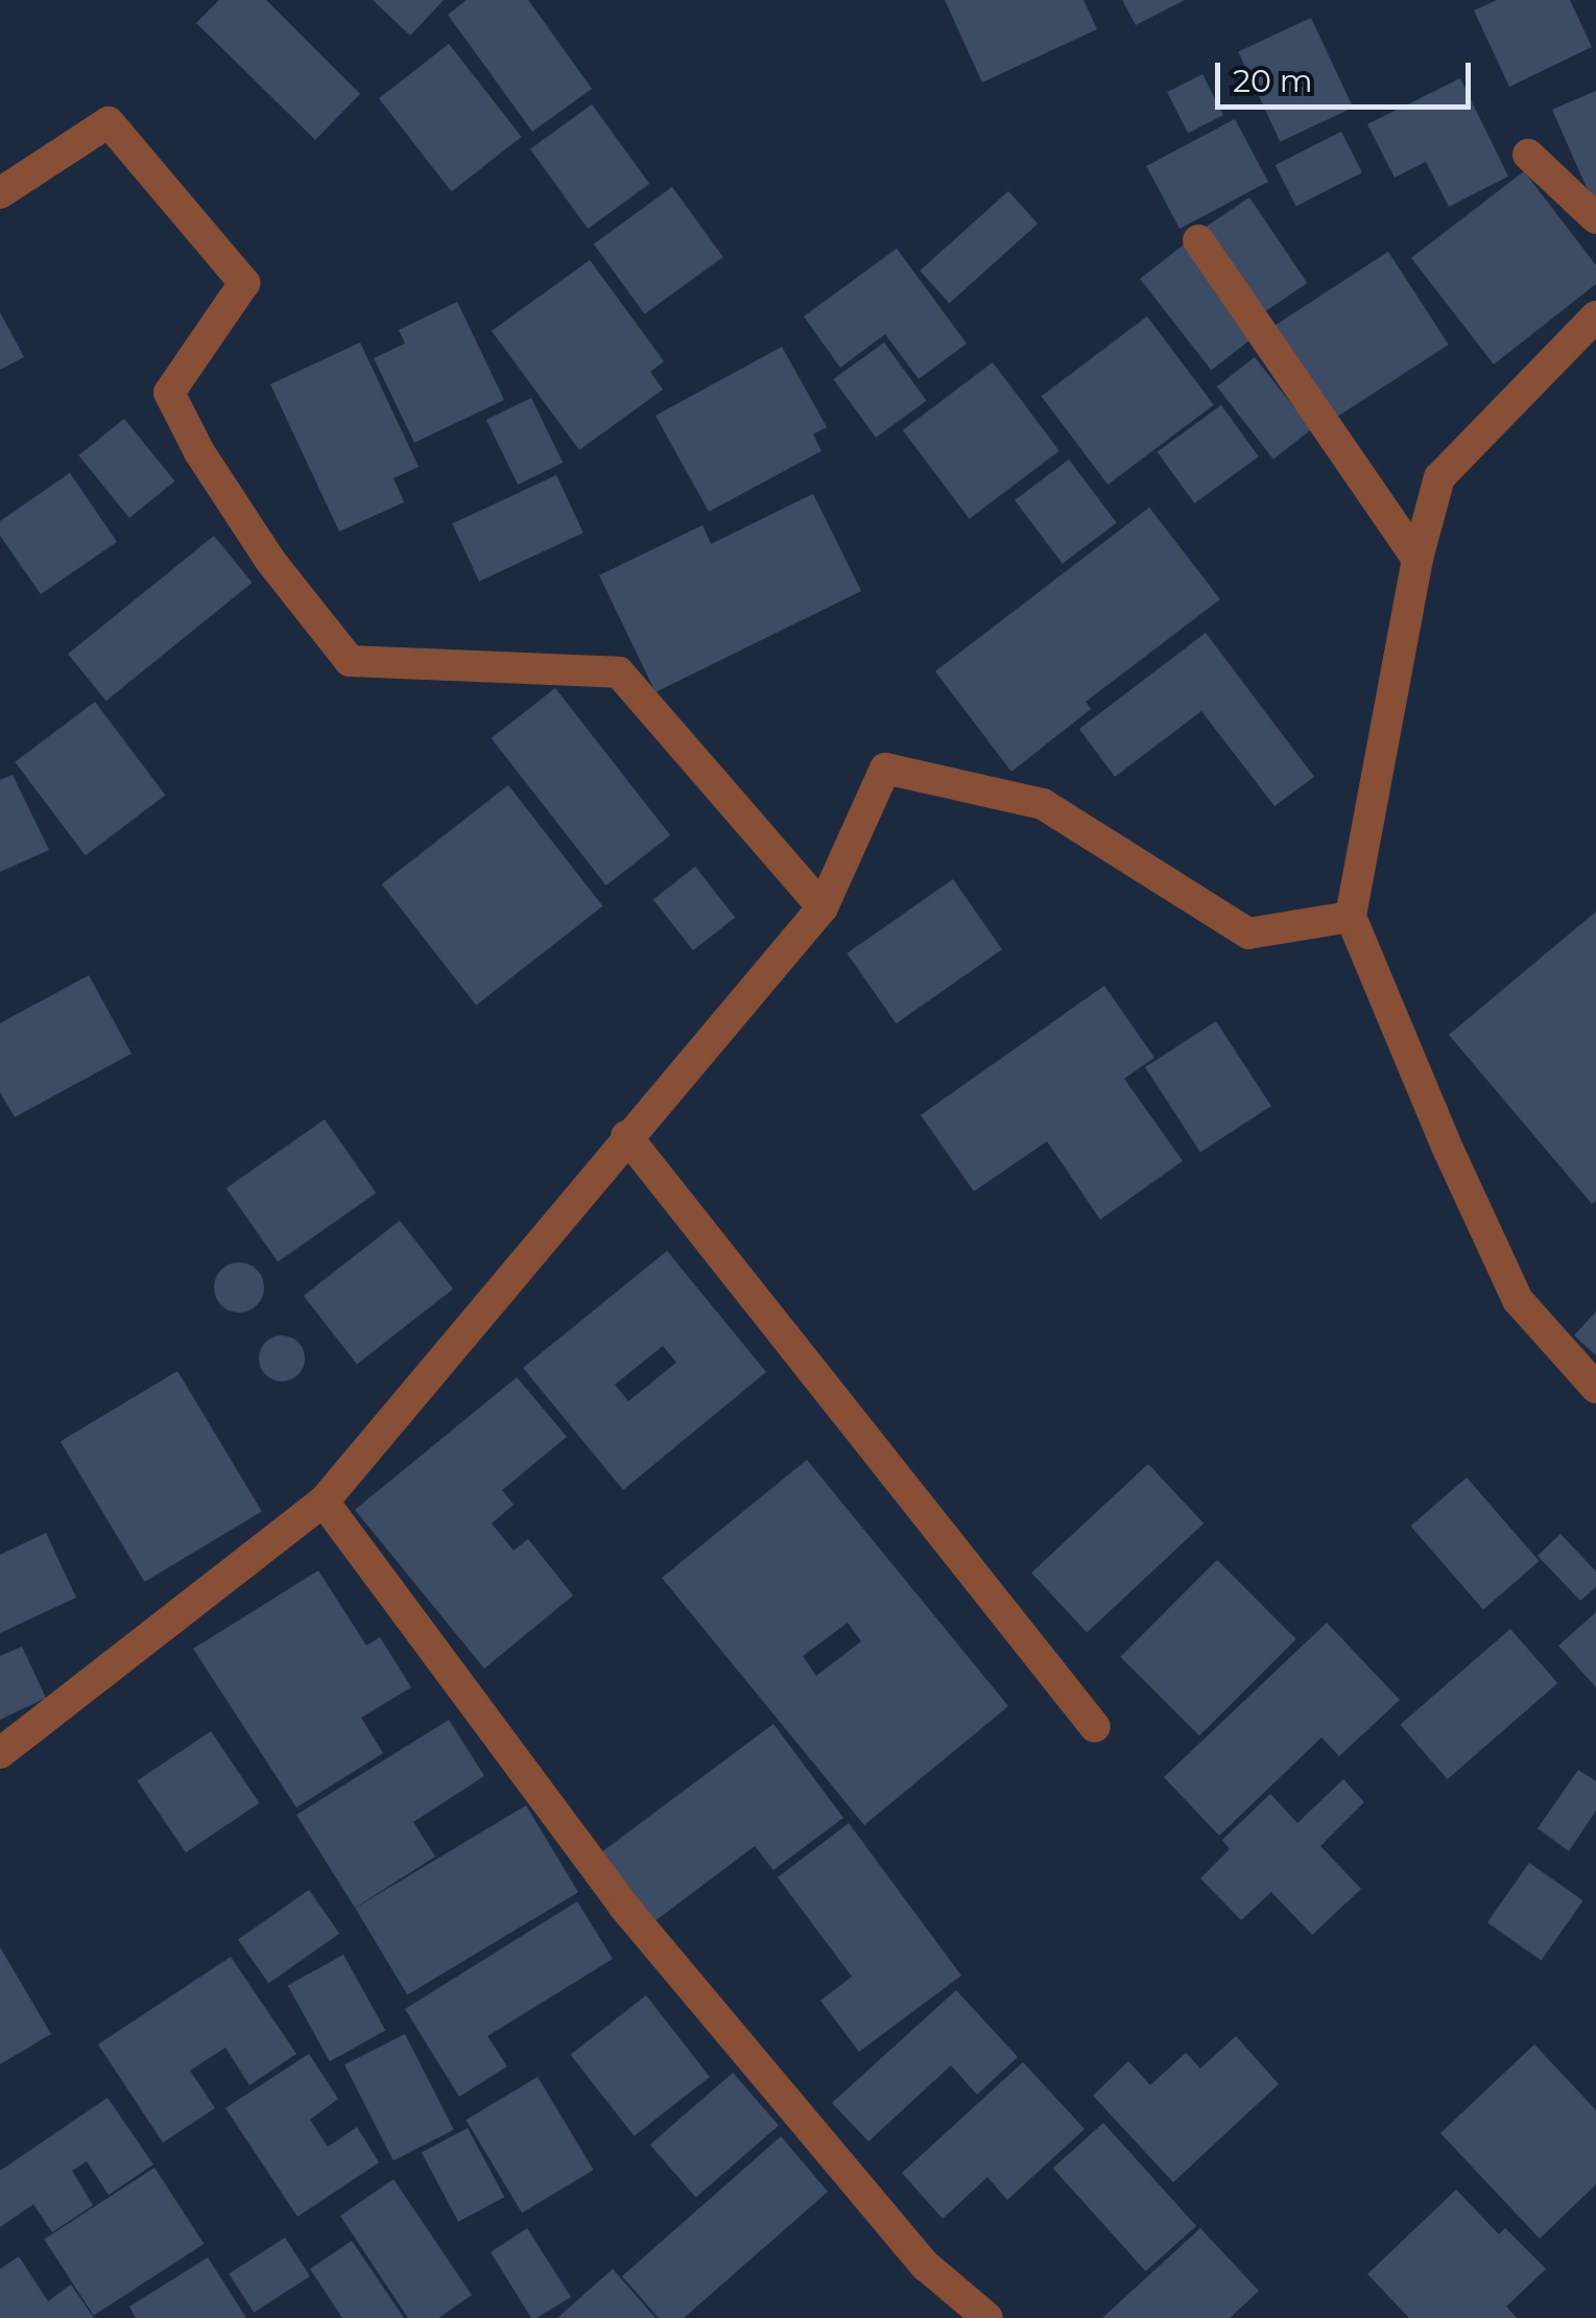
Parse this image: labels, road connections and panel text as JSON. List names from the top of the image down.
{
  "scale_bar": "20 m"
}
